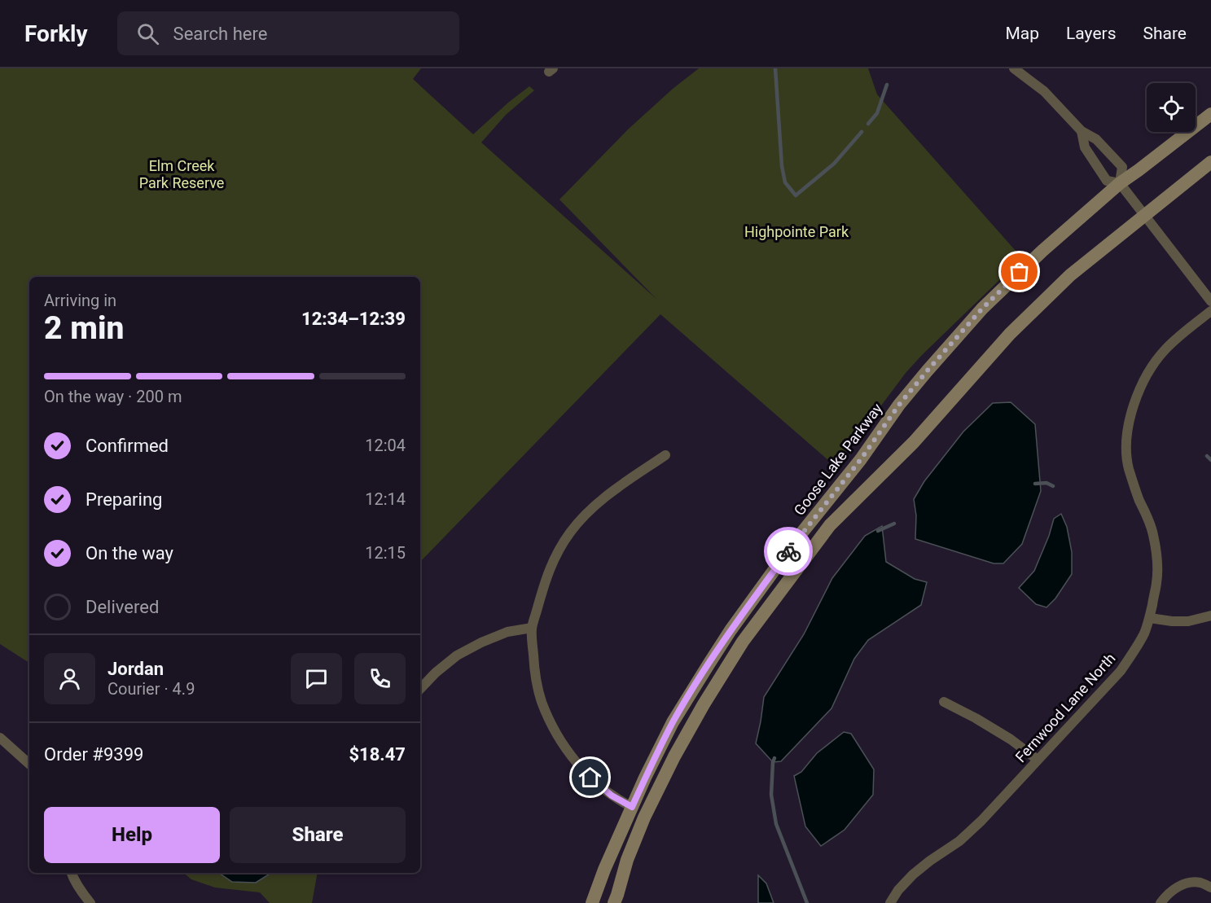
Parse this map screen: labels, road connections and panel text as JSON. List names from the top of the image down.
{
  "streets": {
    "street": ["Goose Lake Parkway", "Fernwood Lane North"]
  },
  "parks": ["Elm Creek Park Reserve", "Highpointe Park"],
  "page": {
    "header": "Forkly",
    "search": "Search here",
    "nav": ["Map", "Layers", "Share"],
    "heading": ["2 min", "Arriving in", "12:34–12:39"],
    "panel": [
      "Jordan",
      "Courier · 4.9",
      "Order #9399",
      "$18.47"
    ],
    "bar": "On the way · 200 m",
    "list": [
      ["Confirmed", "12:04"],
      ["Preparing", "12:14"],
      ["On the way", "12:15"],
      "Delivered"
    ],
    "buttons": ["Help", "Share"]
  }
}
